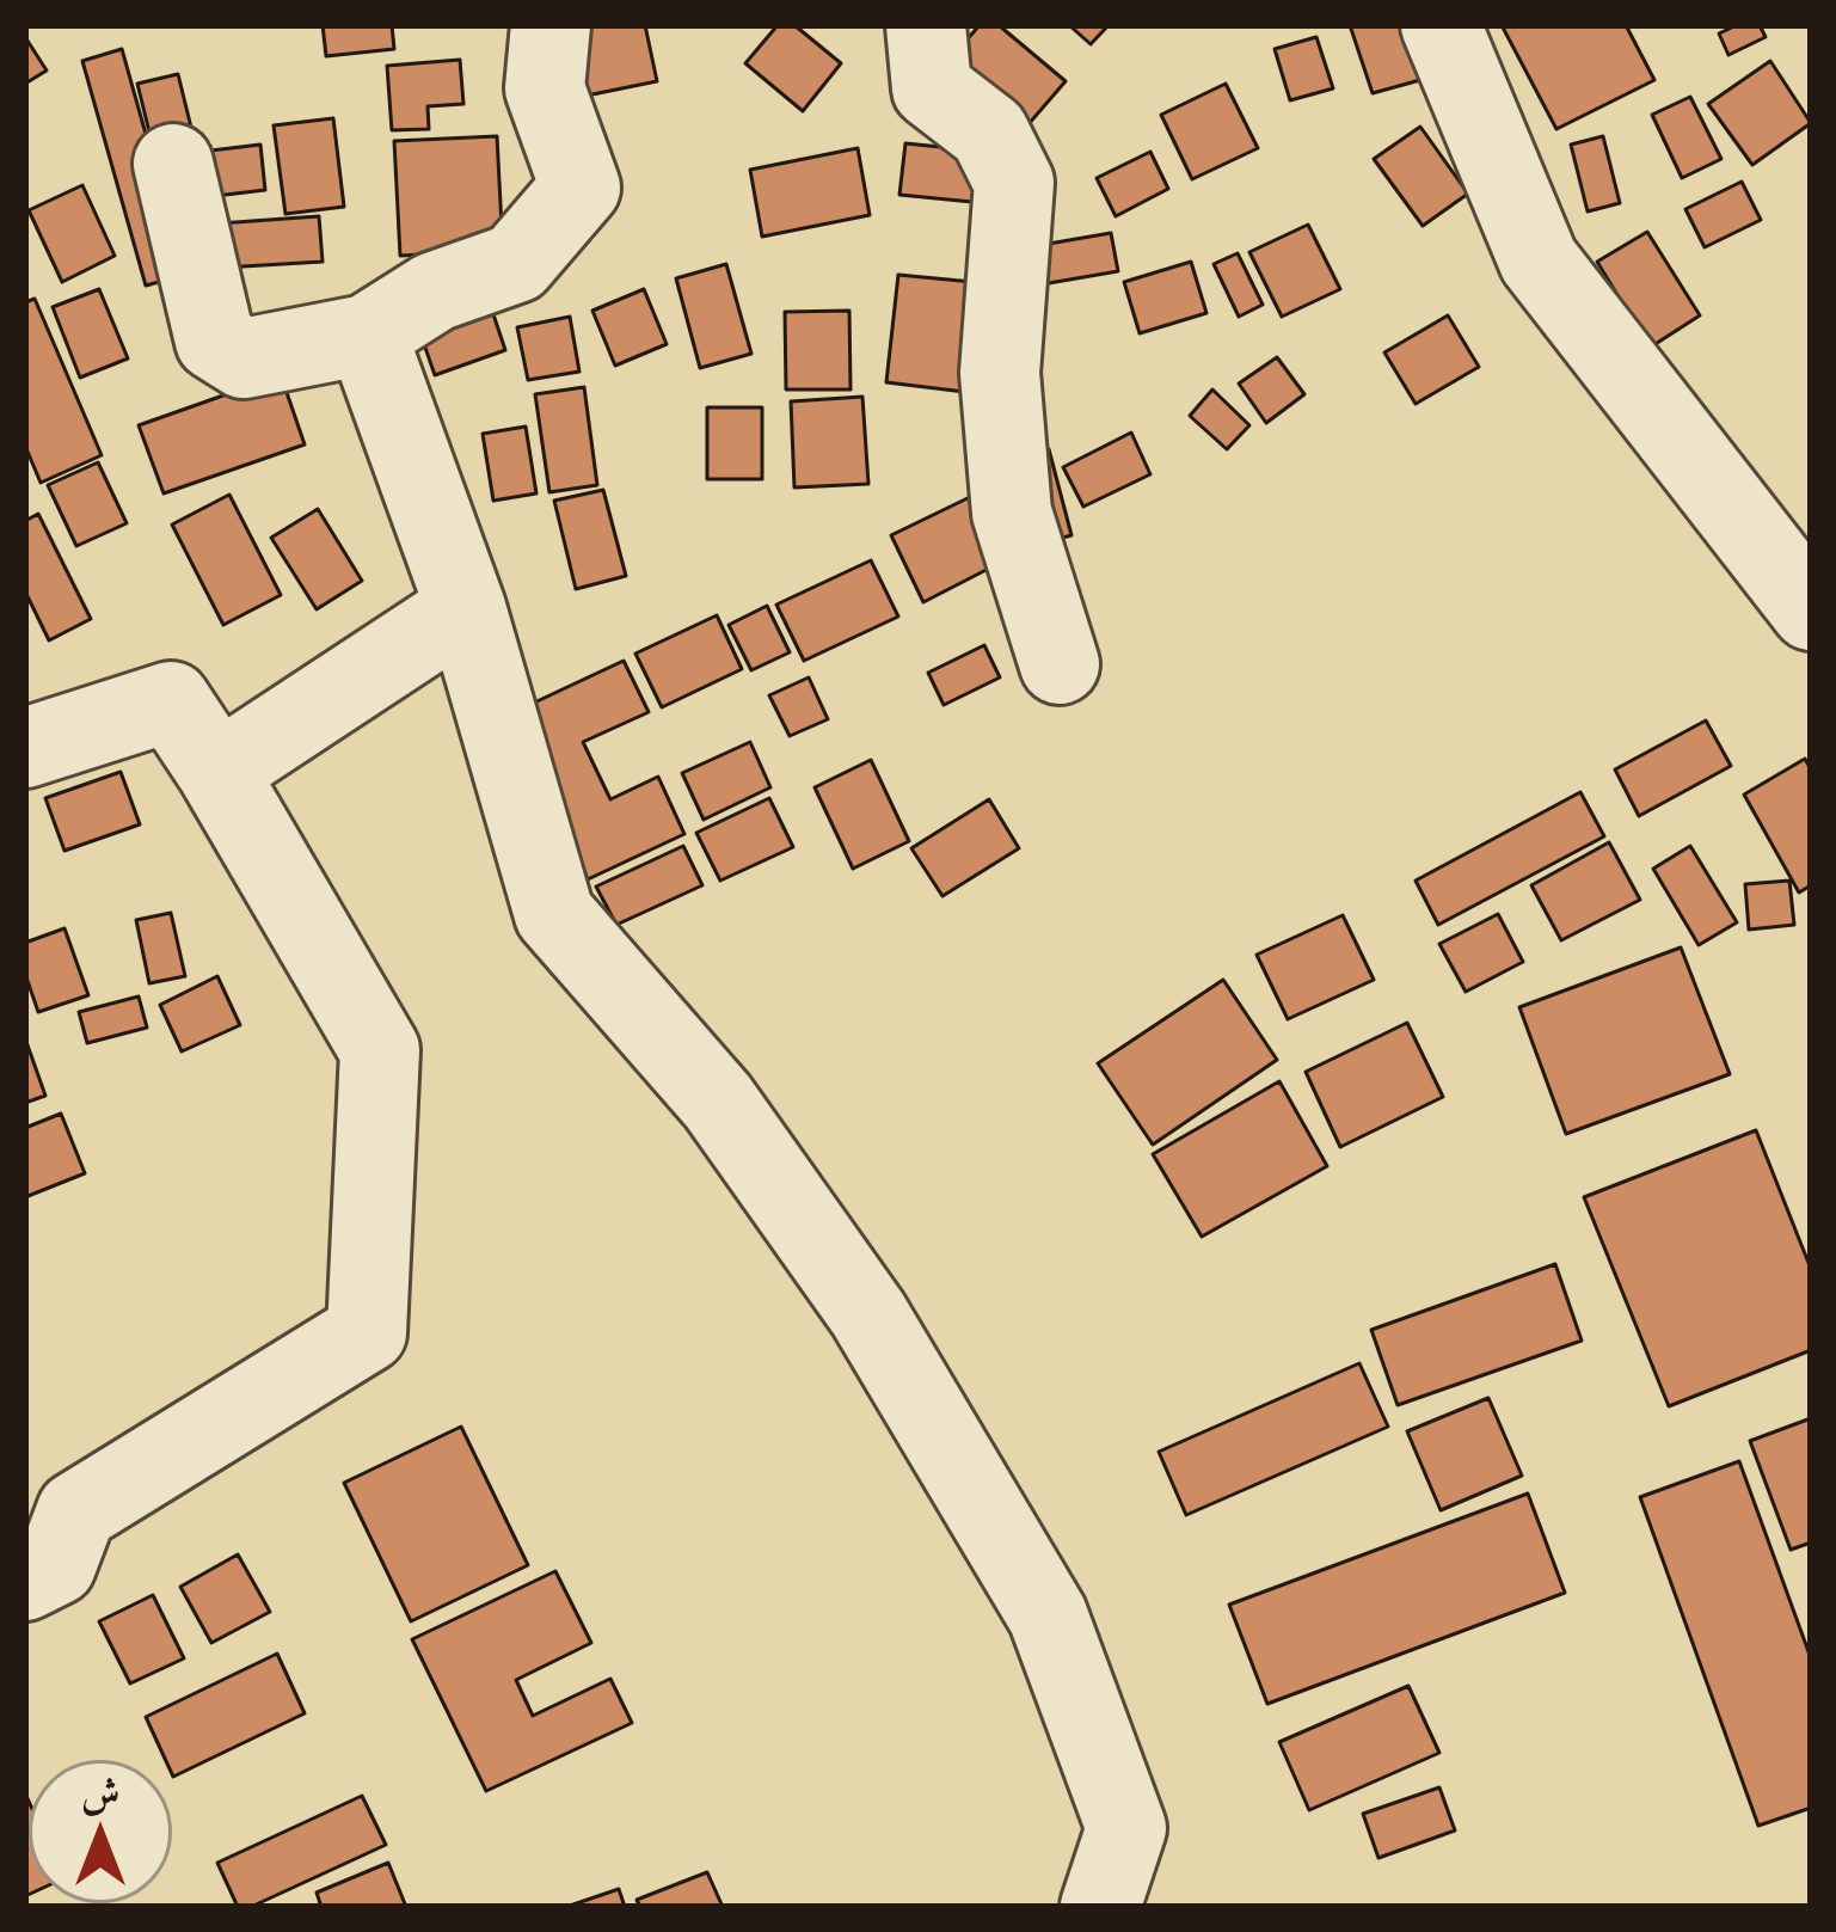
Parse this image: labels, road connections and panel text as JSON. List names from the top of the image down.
{
  "north": "top"
}
